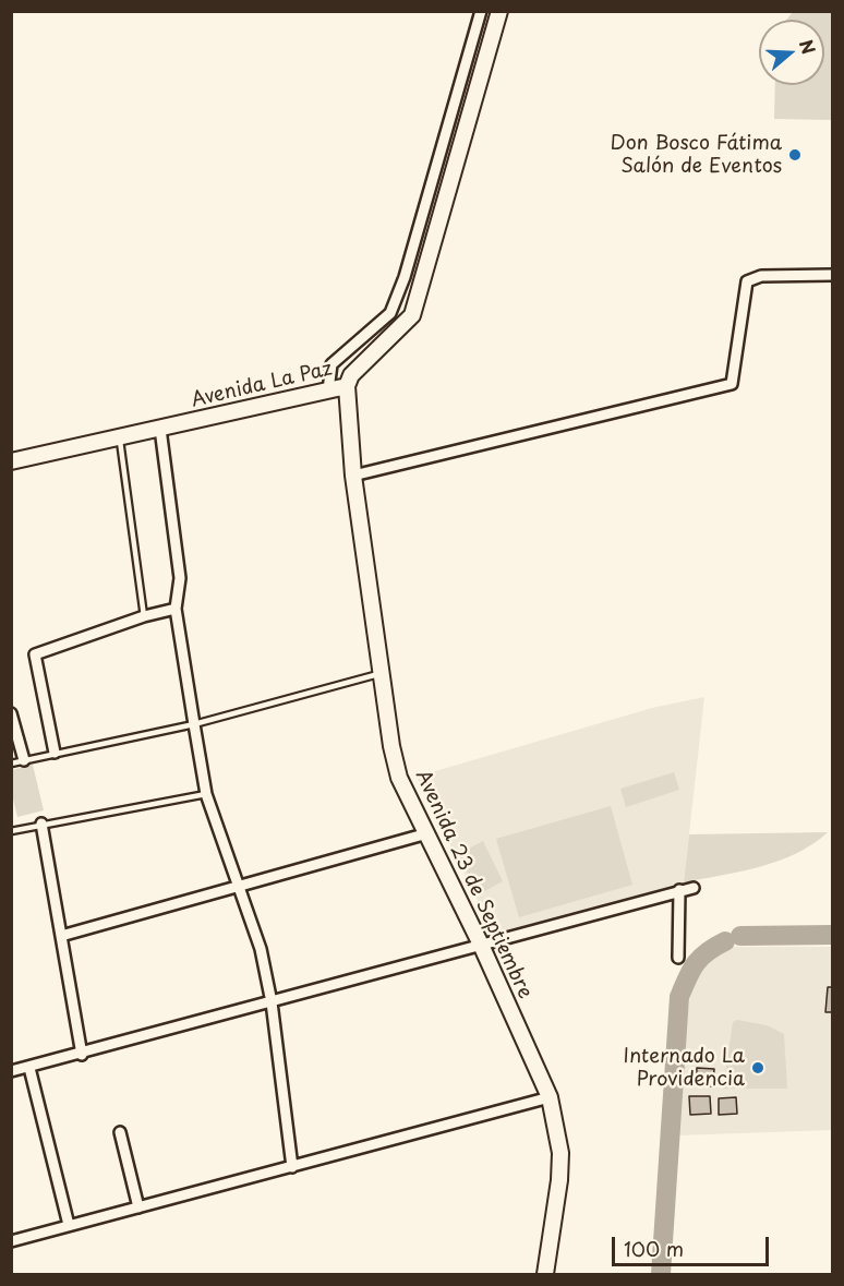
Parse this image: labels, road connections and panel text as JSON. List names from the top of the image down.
{
  "streets": {
    "main road": ["Avenida La Paz", "Avenida 23 de Septiembre"]
  },
  "crossings": [
    ["Avenida La Paz", "Avenida 23 de Septiembre"]
  ],
  "places": ["Don Bosco Fátima Salón de Eventos", "Internado La Providencia"],
  "scale_bar": "100 m",
  "north": "right"
}
